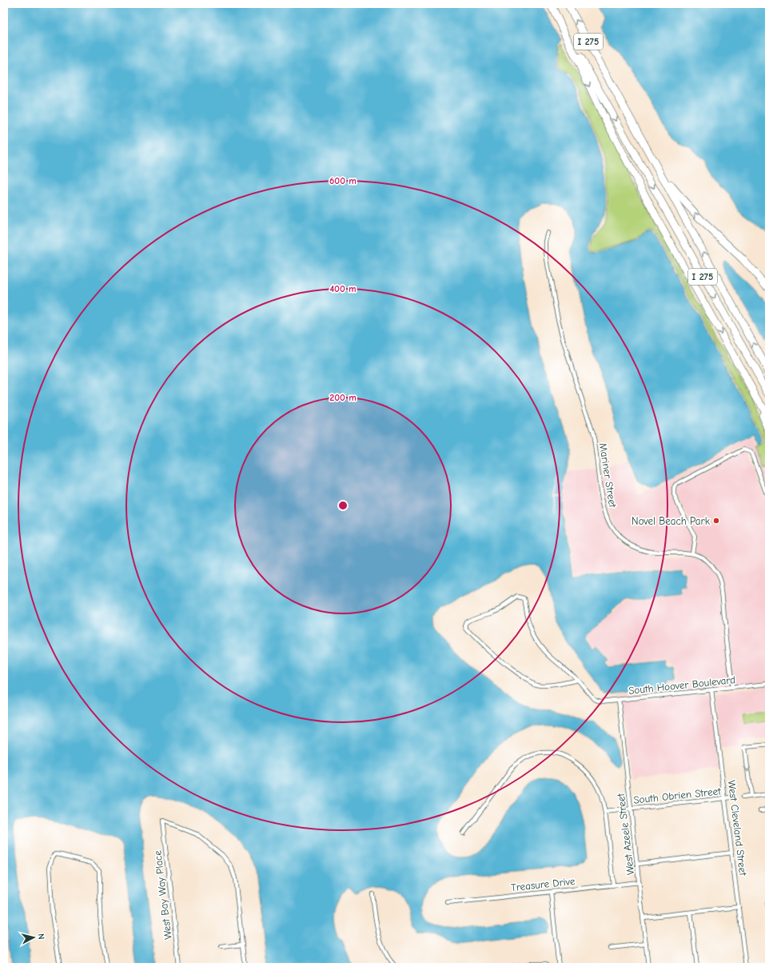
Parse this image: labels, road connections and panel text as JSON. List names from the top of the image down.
{
  "streets": {
    "highway": ["I 275"],
    "street": [
      "Mariner Street",
      "South Hoover Boulevard",
      "South Obrien Street",
      "West Cleveland Street",
      "West Azeele Street",
      "Treasure Drive",
      "West Bay Way Place"
    ]
  },
  "crossings": [
    ["Mariner Street", "South Hoover Boulevard"],
    ["South Hoover Boulevard", "West Cleveland Street"],
    ["South Hoover Boulevard", "West Azeele Street"],
    ["South Obrien Street", "West Cleveland Street"],
    ["South Obrien Street", "West Azeele Street"],
    ["West Azeele Street", "Treasure Drive"]
  ],
  "places": ["Novel Beach Park"],
  "north": "right",
  "rings": ["600 m", "400 m", "200 m"]
}
